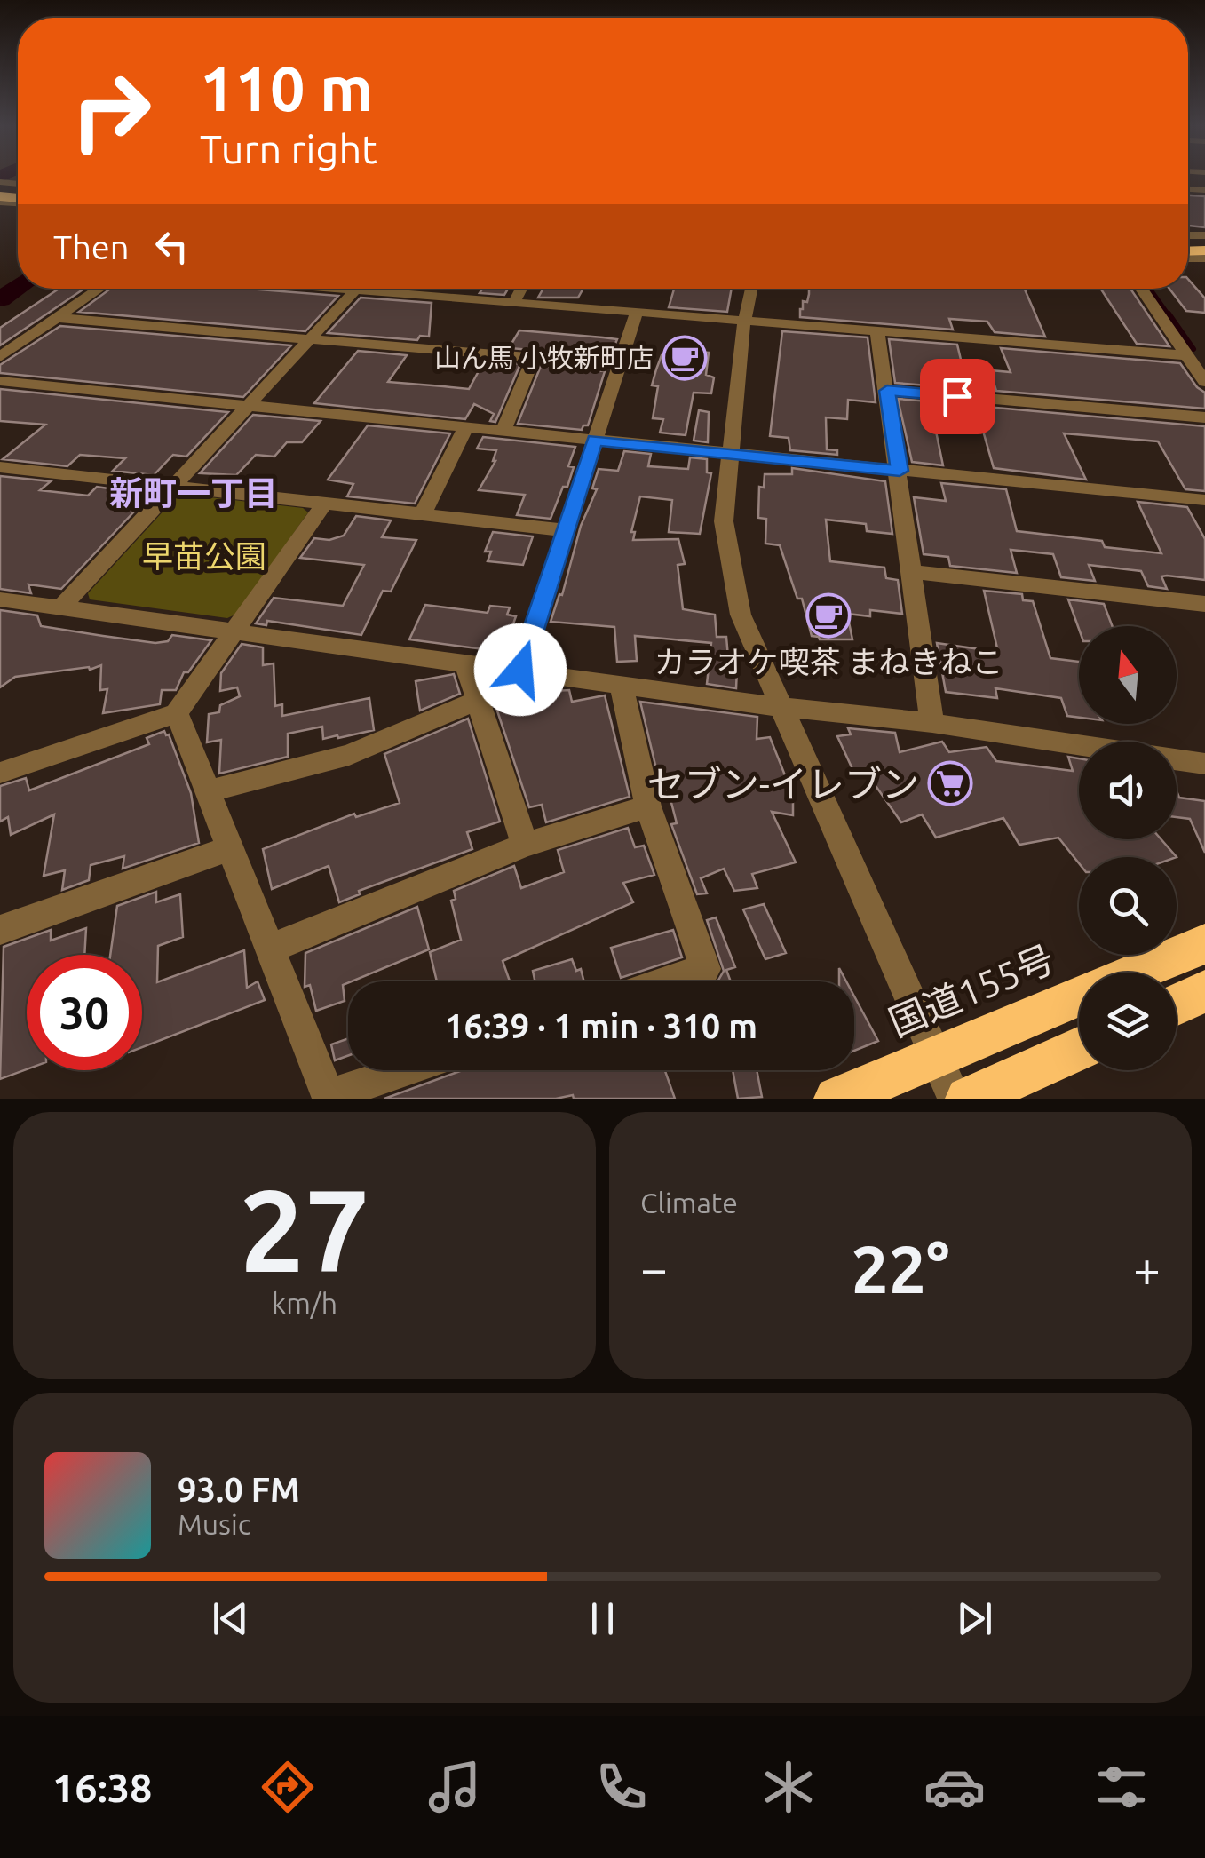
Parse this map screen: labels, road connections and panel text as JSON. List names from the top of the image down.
{
  "streets": {
    "highway": ["国道155号"]
  },
  "districts": ["新町一丁目"],
  "parks": ["早苗公園"],
  "places": {
    "cafe": ["山ん馬 小牧新町店", "カラオケ喫茶 まねきねこ"],
    "supermarket": ["セブン-イレブン"]
  },
  "north": "top",
  "page": {
    "turn": ["110 m", "Turn right"],
    "then": "Then",
    "limit": "30",
    "trip": "16:39 · 1 min · 310 m",
    "tile": [
      ["27", "km/h"],
      "Climate"
    ],
    "heat": ["−", "22°", "+"],
    "song": ["93.0 FM", "Music"],
    "tabs": "16:38"
  }
}
